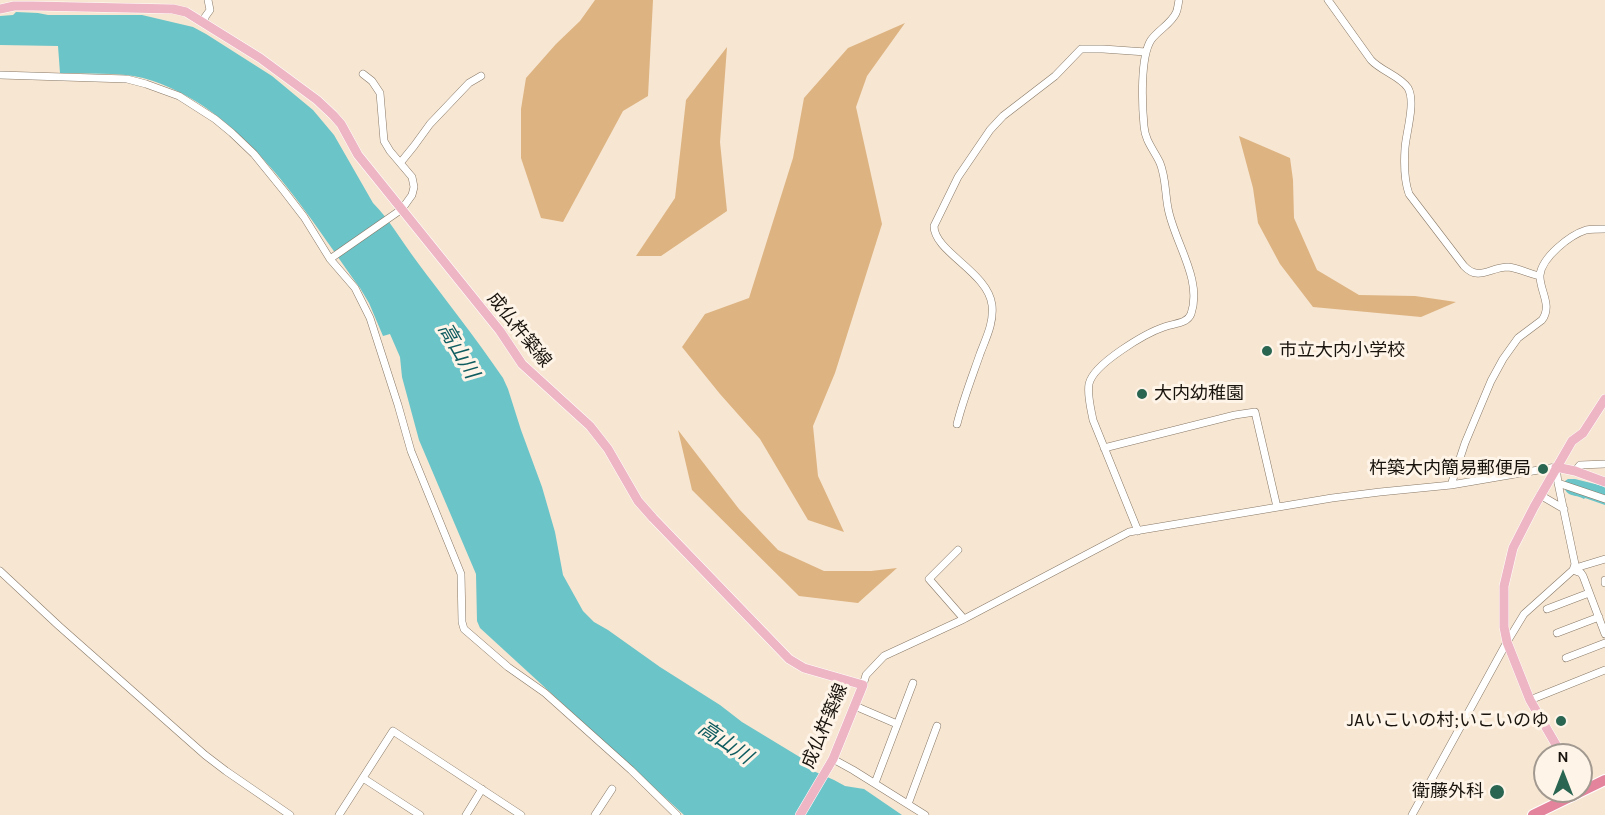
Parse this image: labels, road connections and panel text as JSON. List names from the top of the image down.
{
  "streets": {
    "main road": ["成仏杵築線"]
  },
  "water": ["高山川"],
  "places": [
    "市立大内小学校",
    "大内幼稚園",
    "杵築大内簡易郵便局",
    "JAいこいの村;いこいのゆ",
    "衛藤外科"
  ],
  "north": "top"
}
